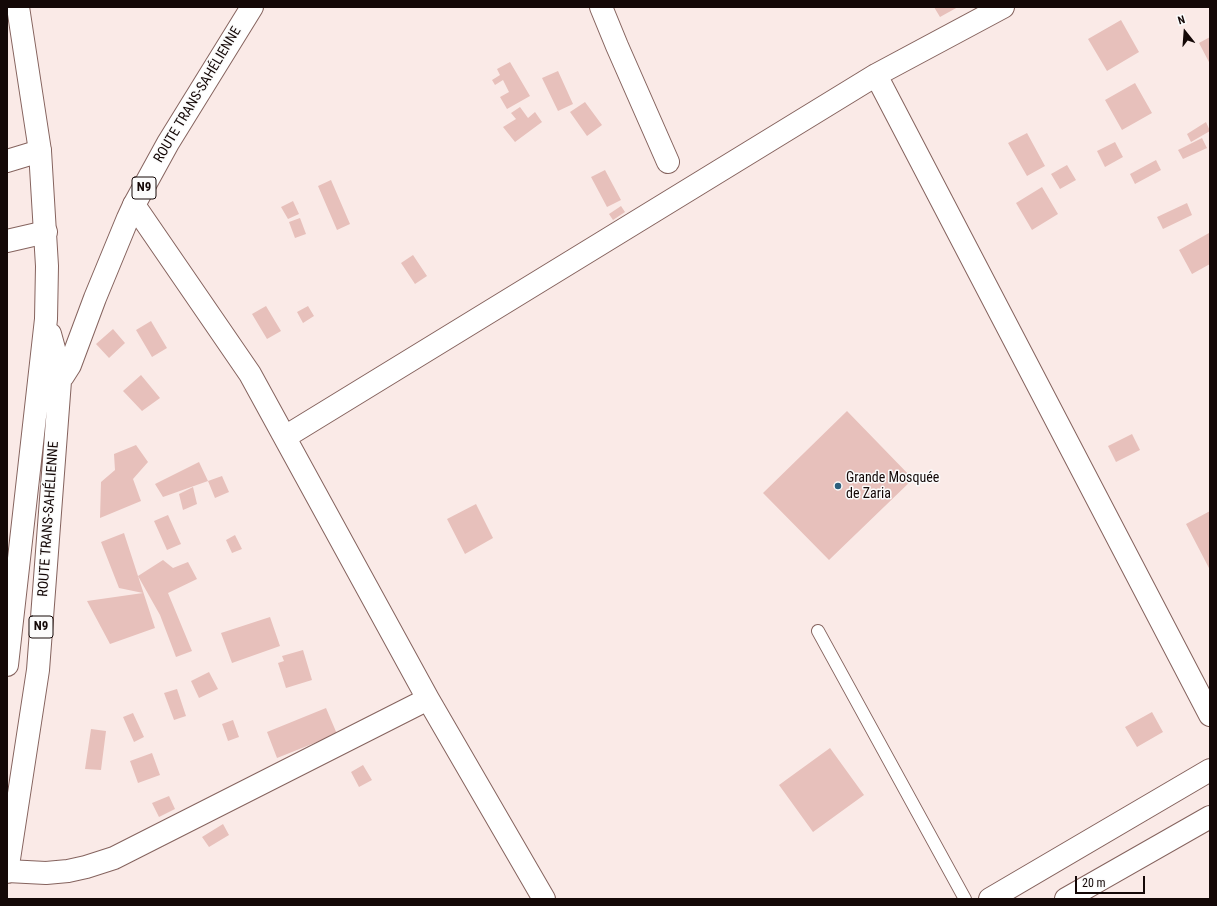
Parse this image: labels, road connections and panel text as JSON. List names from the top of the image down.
{
  "streets": {
    "main road": ["ROUTE TRANS-SAHÉLIENNE", "N9"]
  },
  "places": ["Grande Mosquée de Zaria"],
  "scale_bar": "20 m",
  "north": "top"
}
